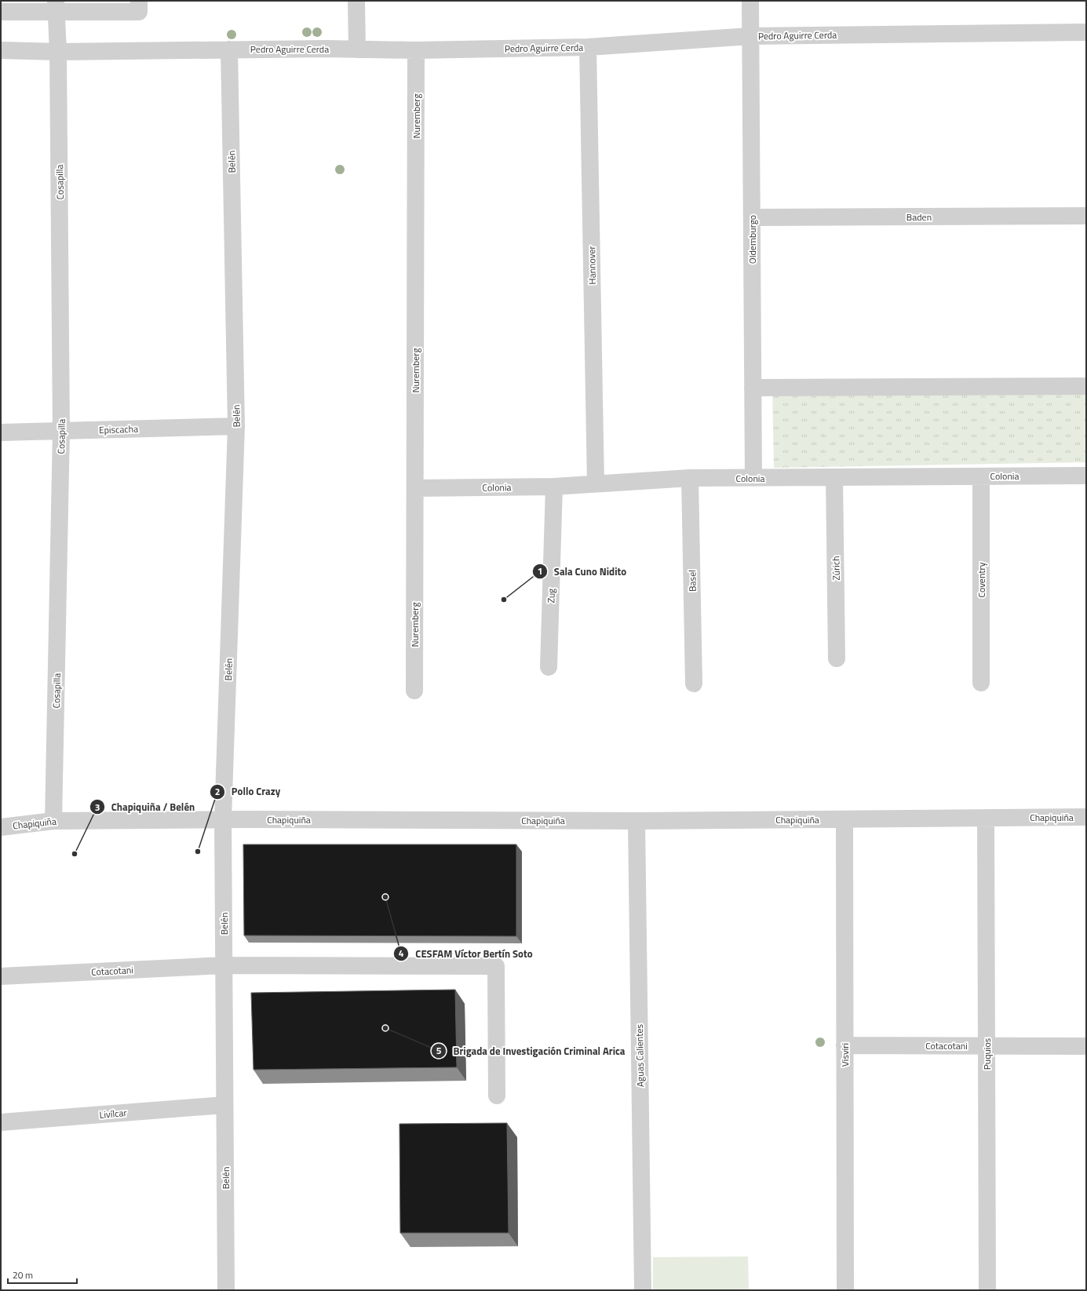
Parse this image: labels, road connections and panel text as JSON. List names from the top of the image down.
{
  "streets": {
    "street": [
      "Pedro Aguirre Cerda",
      "Nuremberg",
      "Belén",
      "Cosapilla",
      "Baden",
      "Oldemburgo",
      "Hannover",
      "Episcacha",
      "Colonia",
      "Zúrich",
      "Coventry",
      "Basel",
      "Zug",
      "Chapiquiña",
      "Cotacotani",
      "Puquios",
      "Visviri",
      "Aguas Calientes",
      "Livílcar"
    ]
  },
  "crossings": [
    ["Pedro Aguirre Cerda", "Nuremberg"],
    ["Pedro Aguirre Cerda", "Belén"],
    ["Pedro Aguirre Cerda", "Cosapilla"],
    ["Pedro Aguirre Cerda", "Oldemburgo"],
    ["Pedro Aguirre Cerda", "Hannover"],
    ["Nuremberg", "Colonia"],
    ["Belén", "Episcacha"],
    ["Belén", "Chapiquiña"],
    ["Belén", "Cotacotani"],
    ["Belén", "Livílcar"],
    ["Cosapilla", "Episcacha"],
    ["Cosapilla", "Chapiquiña"],
    ["Baden", "Oldemburgo"],
    ["Oldemburgo", "Colonia"],
    ["Hannover", "Colonia"],
    ["Colonia", "Zúrich"],
    ["Colonia", "Coventry"],
    ["Colonia", "Basel"],
    ["Colonia", "Zug"],
    ["Chapiquiña", "Puquios"],
    ["Chapiquiña", "Visviri"],
    ["Chapiquiña", "Aguas Calientes"],
    ["Cotacotani", "Puquios"],
    ["Cotacotani", "Visviri"]
  ],
  "places": [
    "Sala Cuno Nidito",
    "Pollo Crazy",
    "Chapiquiña / Belén",
    "CESFAM Víctor Bertín Soto",
    "Brigada de Investigación Criminal Arica"
  ],
  "scale_bar": "20 m"
}
